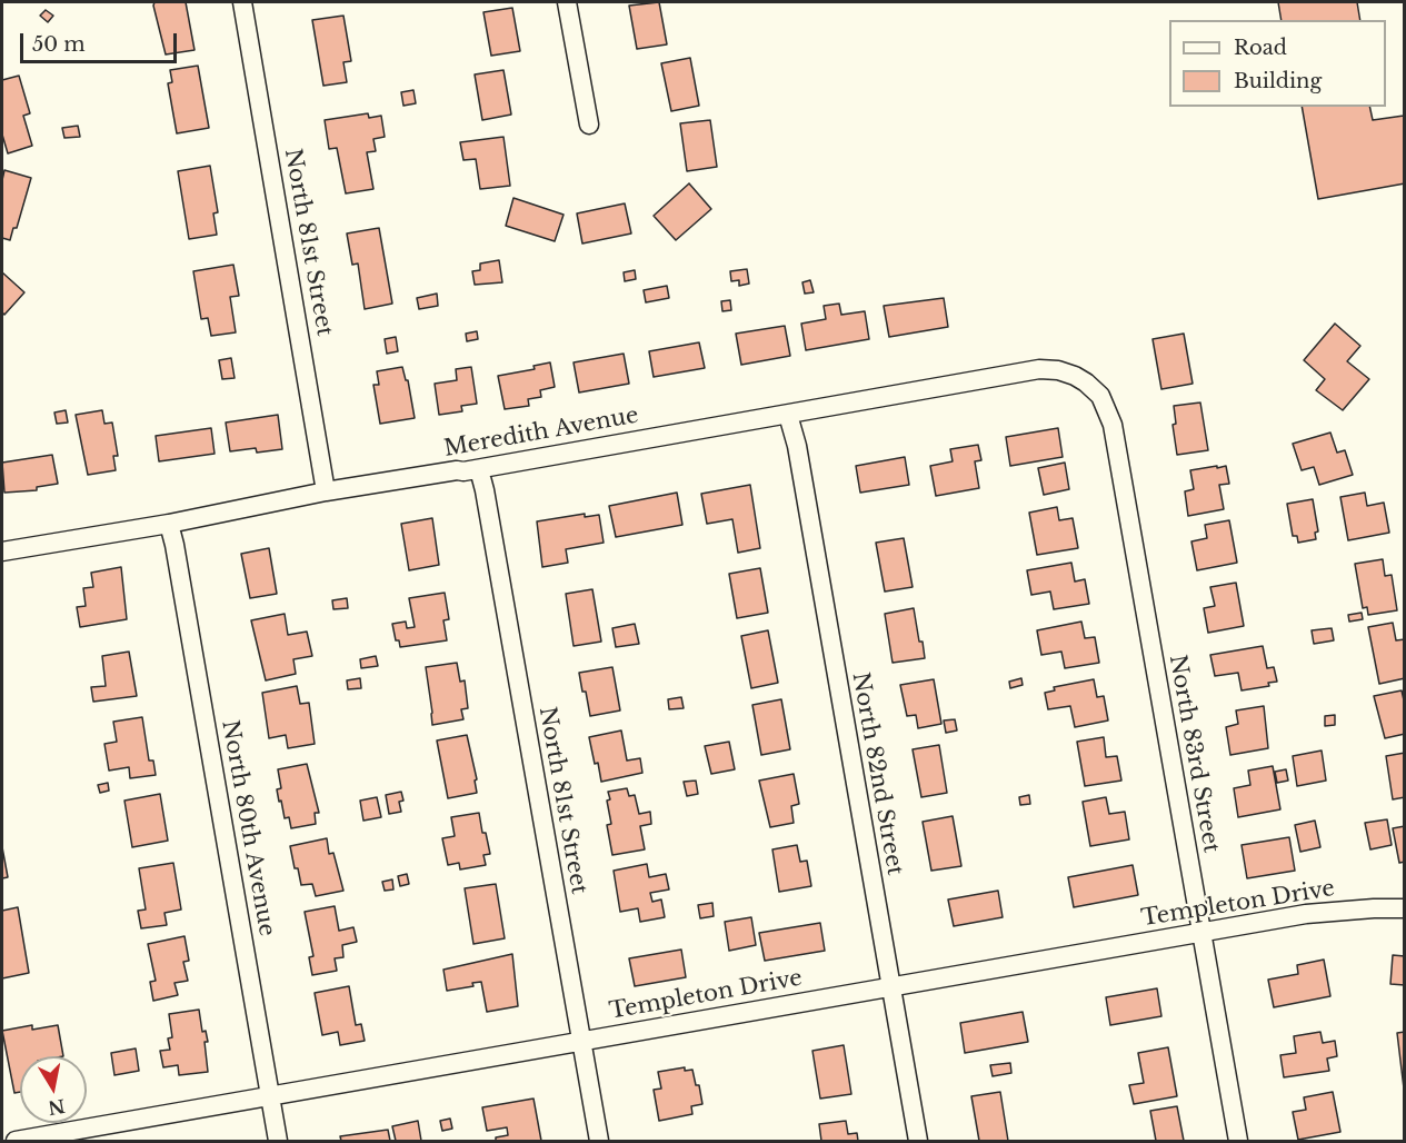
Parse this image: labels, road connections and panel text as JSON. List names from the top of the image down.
{
  "streets": {
    "street": [
      "North 81st Street",
      "Meredith Avenue",
      "North 83rd Street",
      "North 82nd Street",
      "North 80th Avenue",
      "Templeton Drive"
    ]
  },
  "crossings": [
    ["North 81st Street", "Meredith Avenue"],
    ["North 81st Street", "Templeton Drive"],
    ["Meredith Avenue", "North 83rd Street"],
    ["Meredith Avenue", "North 82nd Street"],
    ["Meredith Avenue", "North 80th Avenue"],
    ["North 83rd Street", "Templeton Drive"],
    ["North 82nd Street", "Templeton Drive"],
    ["North 80th Avenue", "Templeton Drive"]
  ],
  "legend": ["Road", "Building"],
  "scale_bar": "50 m",
  "north": "bottom"
}
